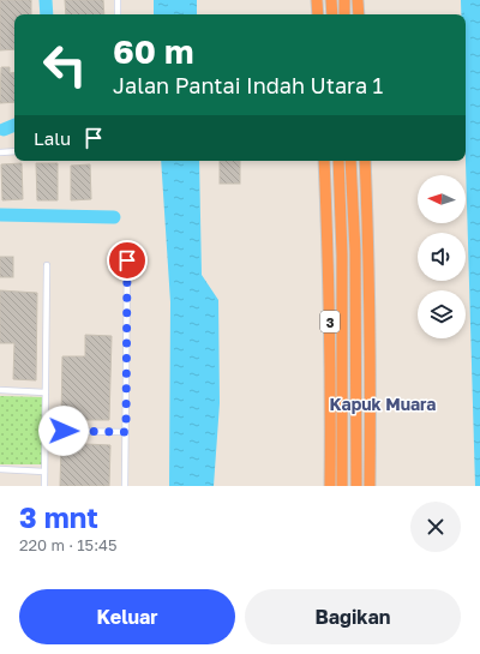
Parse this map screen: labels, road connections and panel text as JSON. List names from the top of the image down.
{
  "streets": {
    "highway": ["3"]
  },
  "districts": ["Kapuk Muara"],
  "north": "left",
  "page": {
    "turn": ["60 m", "Jalan Pantai Indah Utara 1"],
    "then": "Lalu",
    "heading": ["3 mnt", "220 m · 15:45"],
    "buttons": ["Keluar", "Bagikan"]
  }
}
